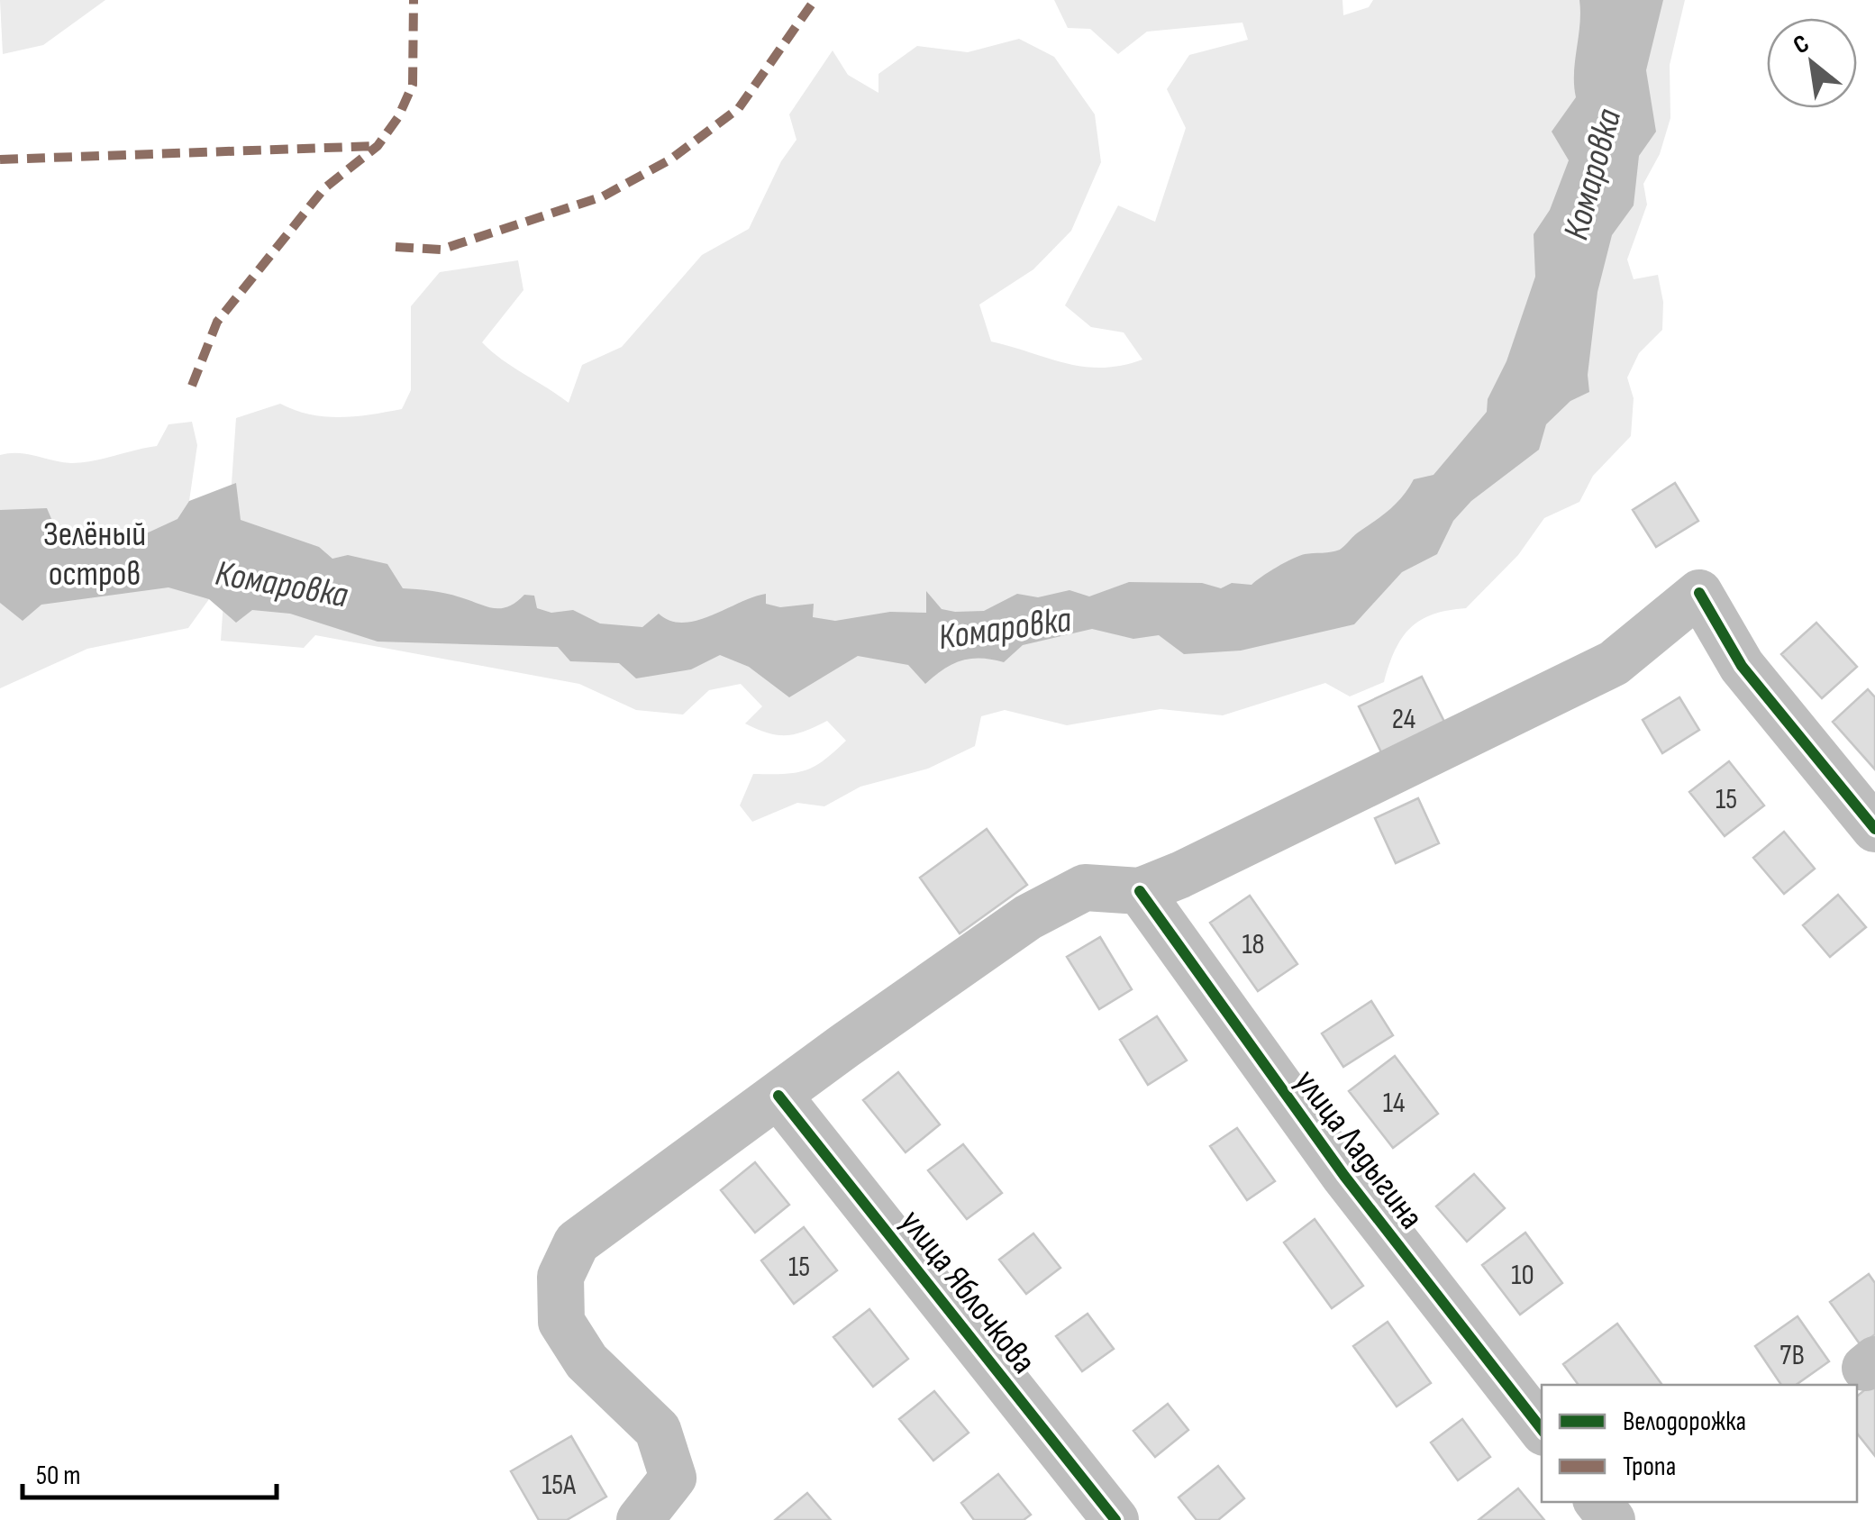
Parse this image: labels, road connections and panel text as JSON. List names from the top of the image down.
{
  "streets": {
    "street": ["улица Ладыгина", "улица Яблочкова"]
  },
  "water": ["Комаровка"],
  "parks": ["Зелёный остров"],
  "house_numbers": [
    "24",
    "15",
    "18",
    "14",
    "15",
    "10",
    "7В",
    "15А"
  ],
  "legend": ["Велодорожка", "Тропа"],
  "scale_bar": "50 m",
  "north": "top left"
}
